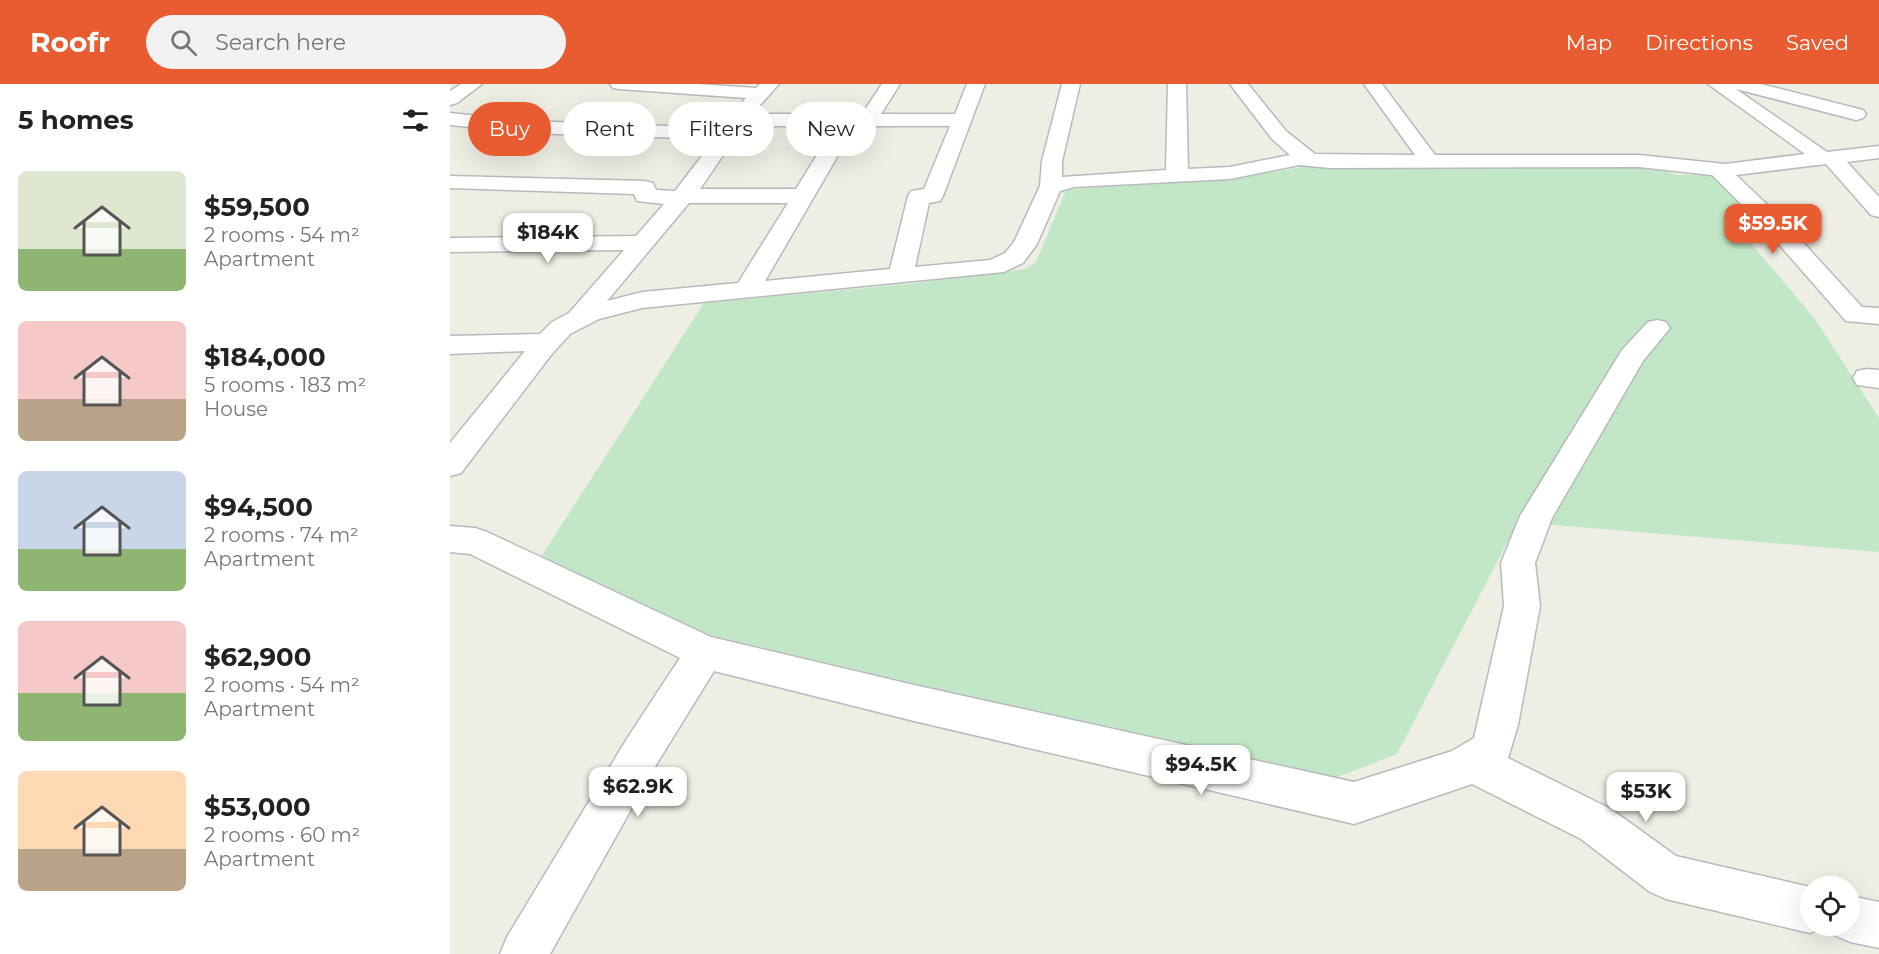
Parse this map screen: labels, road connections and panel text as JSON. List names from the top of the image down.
{
  "page": {
    "header": "Roofr",
    "search": "Search here",
    "nav": ["Map", "Directions", "Saved"],
    "heading": "5 homes",
    "chip": [
      "Buy",
      "Rent",
      "Filters",
      "New"
    ],
    "list": [
      {
        "name": "$59,500",
        "note": "2 rooms · 54 m² · Apartment"
      },
      {
        "name": "$184,000",
        "note": "5 rooms · 183 m² · House"
      },
      {
        "name": "$94,500",
        "note": "2 rooms · 74 m² · Apartment"
      },
      {
        "name": "$62,900",
        "note": "2 rooms · 54 m² · Apartment"
      },
      {
        "name": "$53,000",
        "note": "2 rooms · 60 m² · Apartment"
      }
    ],
    "price": [
      "$59.5K",
      "$184K",
      "$94.5K",
      "$62.9K",
      "$53K"
    ]
  }
}
